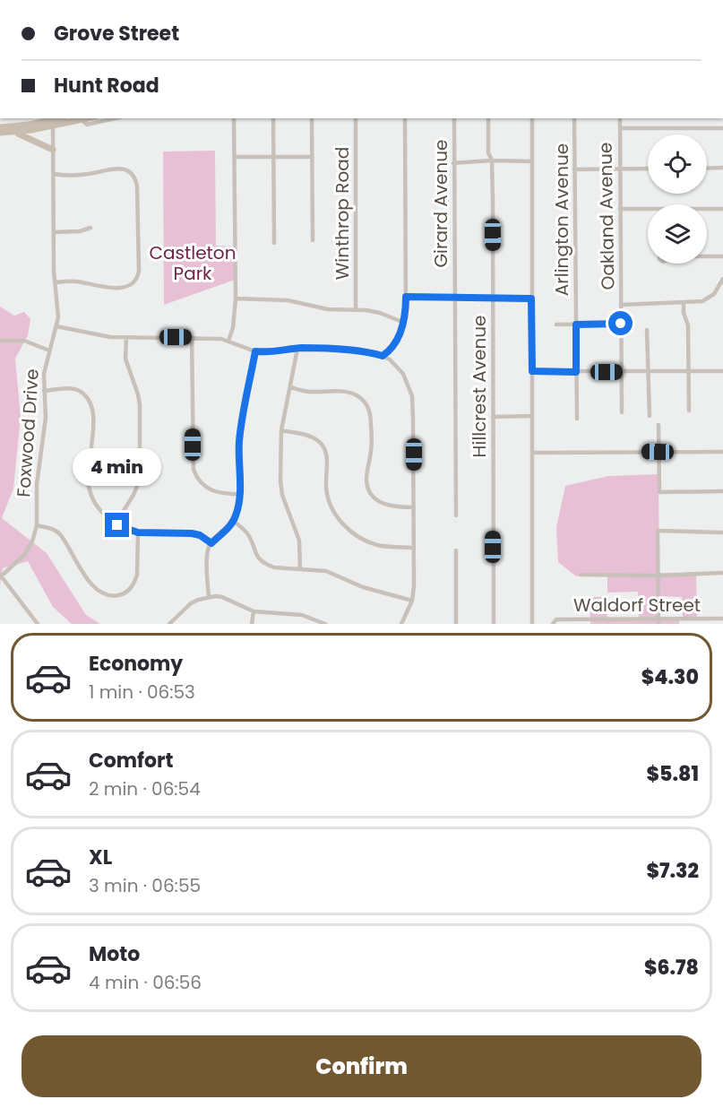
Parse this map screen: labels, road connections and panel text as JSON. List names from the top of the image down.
{
  "streets": {
    "street": [
      "Girard Avenue",
      "Winthrop Road",
      "Oakland Avenue",
      "Arlington Avenue",
      "Hillcrest Avenue",
      "Foxwood Drive",
      "Waldorf Street"
    ]
  },
  "parks": ["Castleton Park"],
  "page": {
    "banner": ["Grove Street", "Hunt Road"],
    "bubble": "4 min",
    "list": [
      {
        "name": "Economy",
        "note": "1 min · 06:53",
        "value": "$4.30"
      },
      {
        "name": "Comfort",
        "note": "2 min · 06:54",
        "value": "$5.81"
      },
      {
        "name": "XL",
        "note": "3 min · 06:55",
        "value": "$7.32"
      },
      {
        "name": "Moto",
        "note": "4 min · 06:56",
        "value": "$6.78"
      }
    ],
    "buttons": "Confirm"
  }
}
